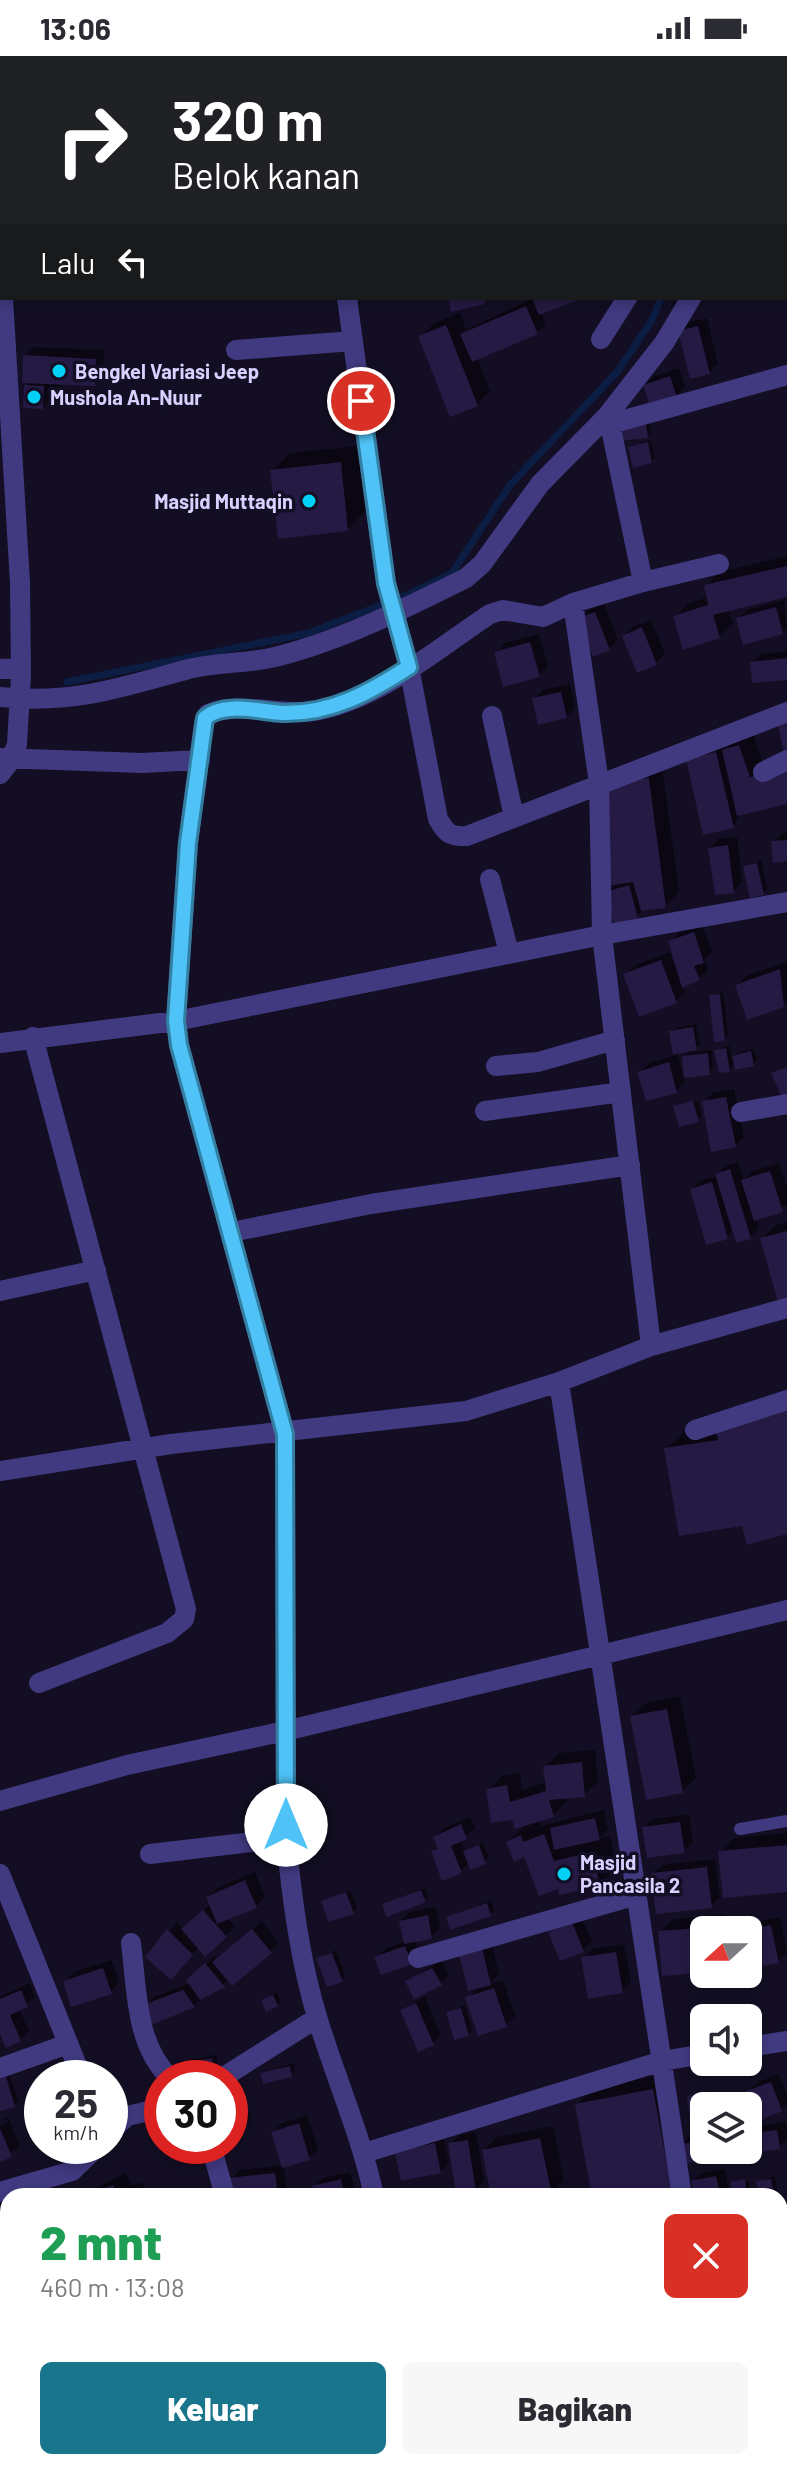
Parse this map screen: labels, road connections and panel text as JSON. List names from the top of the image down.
{
  "places": [
    "Bengkel Variasi Jeep",
    "Mushola An-Nuur",
    "Masjid Muttaqin",
    "Masjid Pancasila 2"
  ],
  "north": "left",
  "page": {
    "status": "13:06",
    "turn": ["320 m", "Belok kanan"],
    "then": "Lalu",
    "speed": "25 km/h",
    "limit": "30",
    "heading": ["2 mnt", "460 m · 13:08"],
    "buttons": ["Keluar", "Bagikan"]
  }
}
